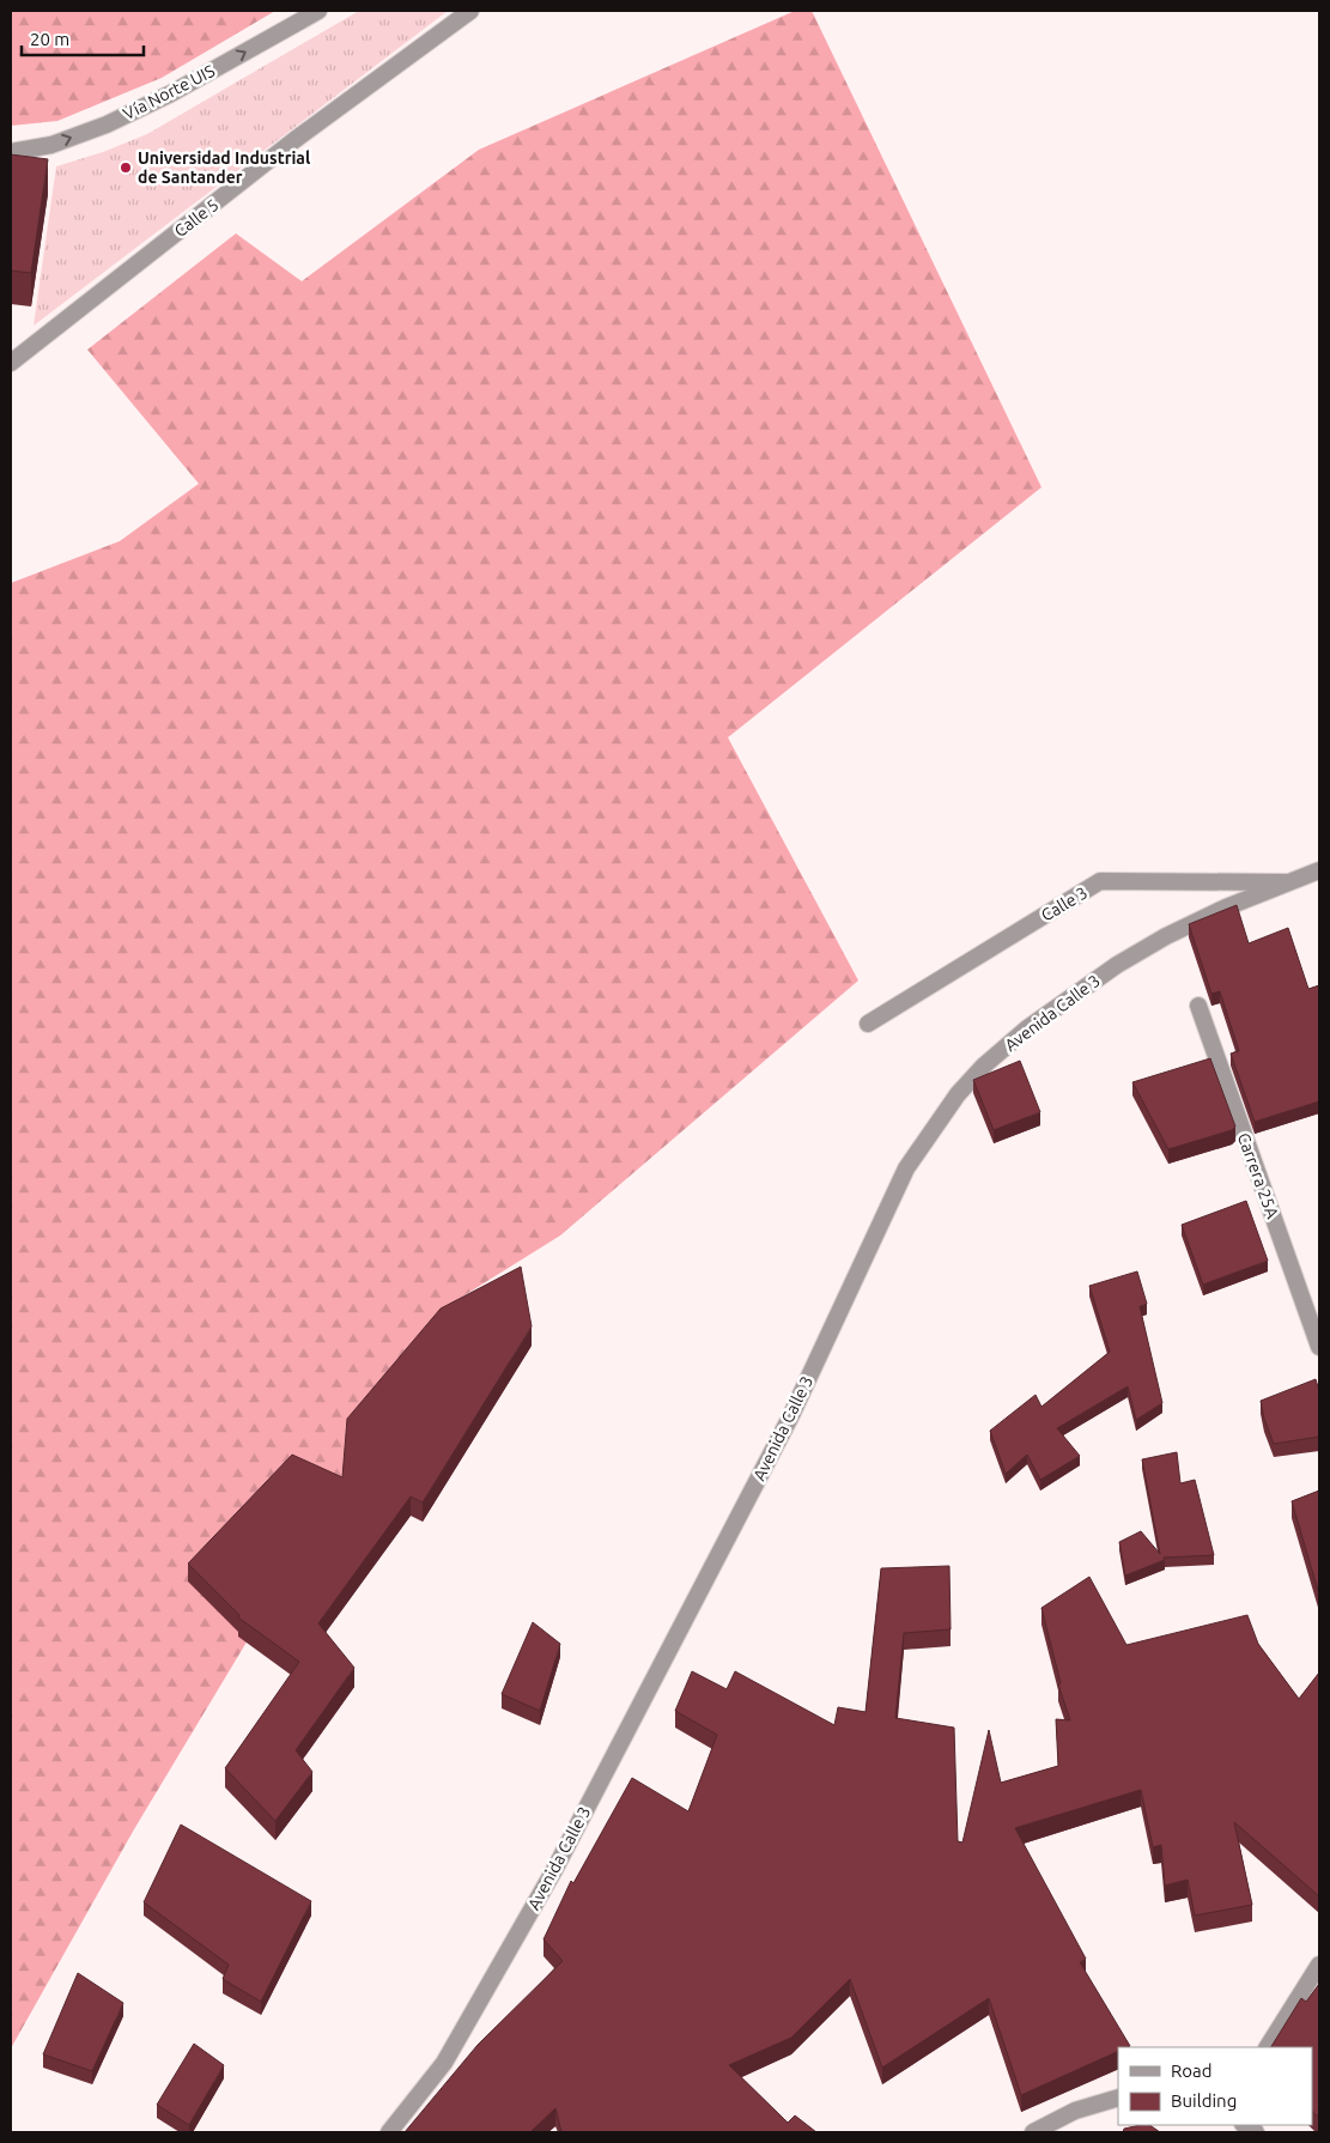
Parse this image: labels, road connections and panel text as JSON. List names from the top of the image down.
{
  "streets": {
    "street": [
      "Vía Norte UIS",
      "Calle 5",
      "Calle 3",
      "Avenida Calle 3",
      "Carrera 25A"
    ]
  },
  "crossings": [
    ["Calle 3", "Avenida Calle 3"]
  ],
  "one_way": ["Vía Norte UIS"],
  "places": ["Universidad Industrial de Santander"],
  "legend": ["Road", "Building"],
  "scale_bar": "20 m"
}
